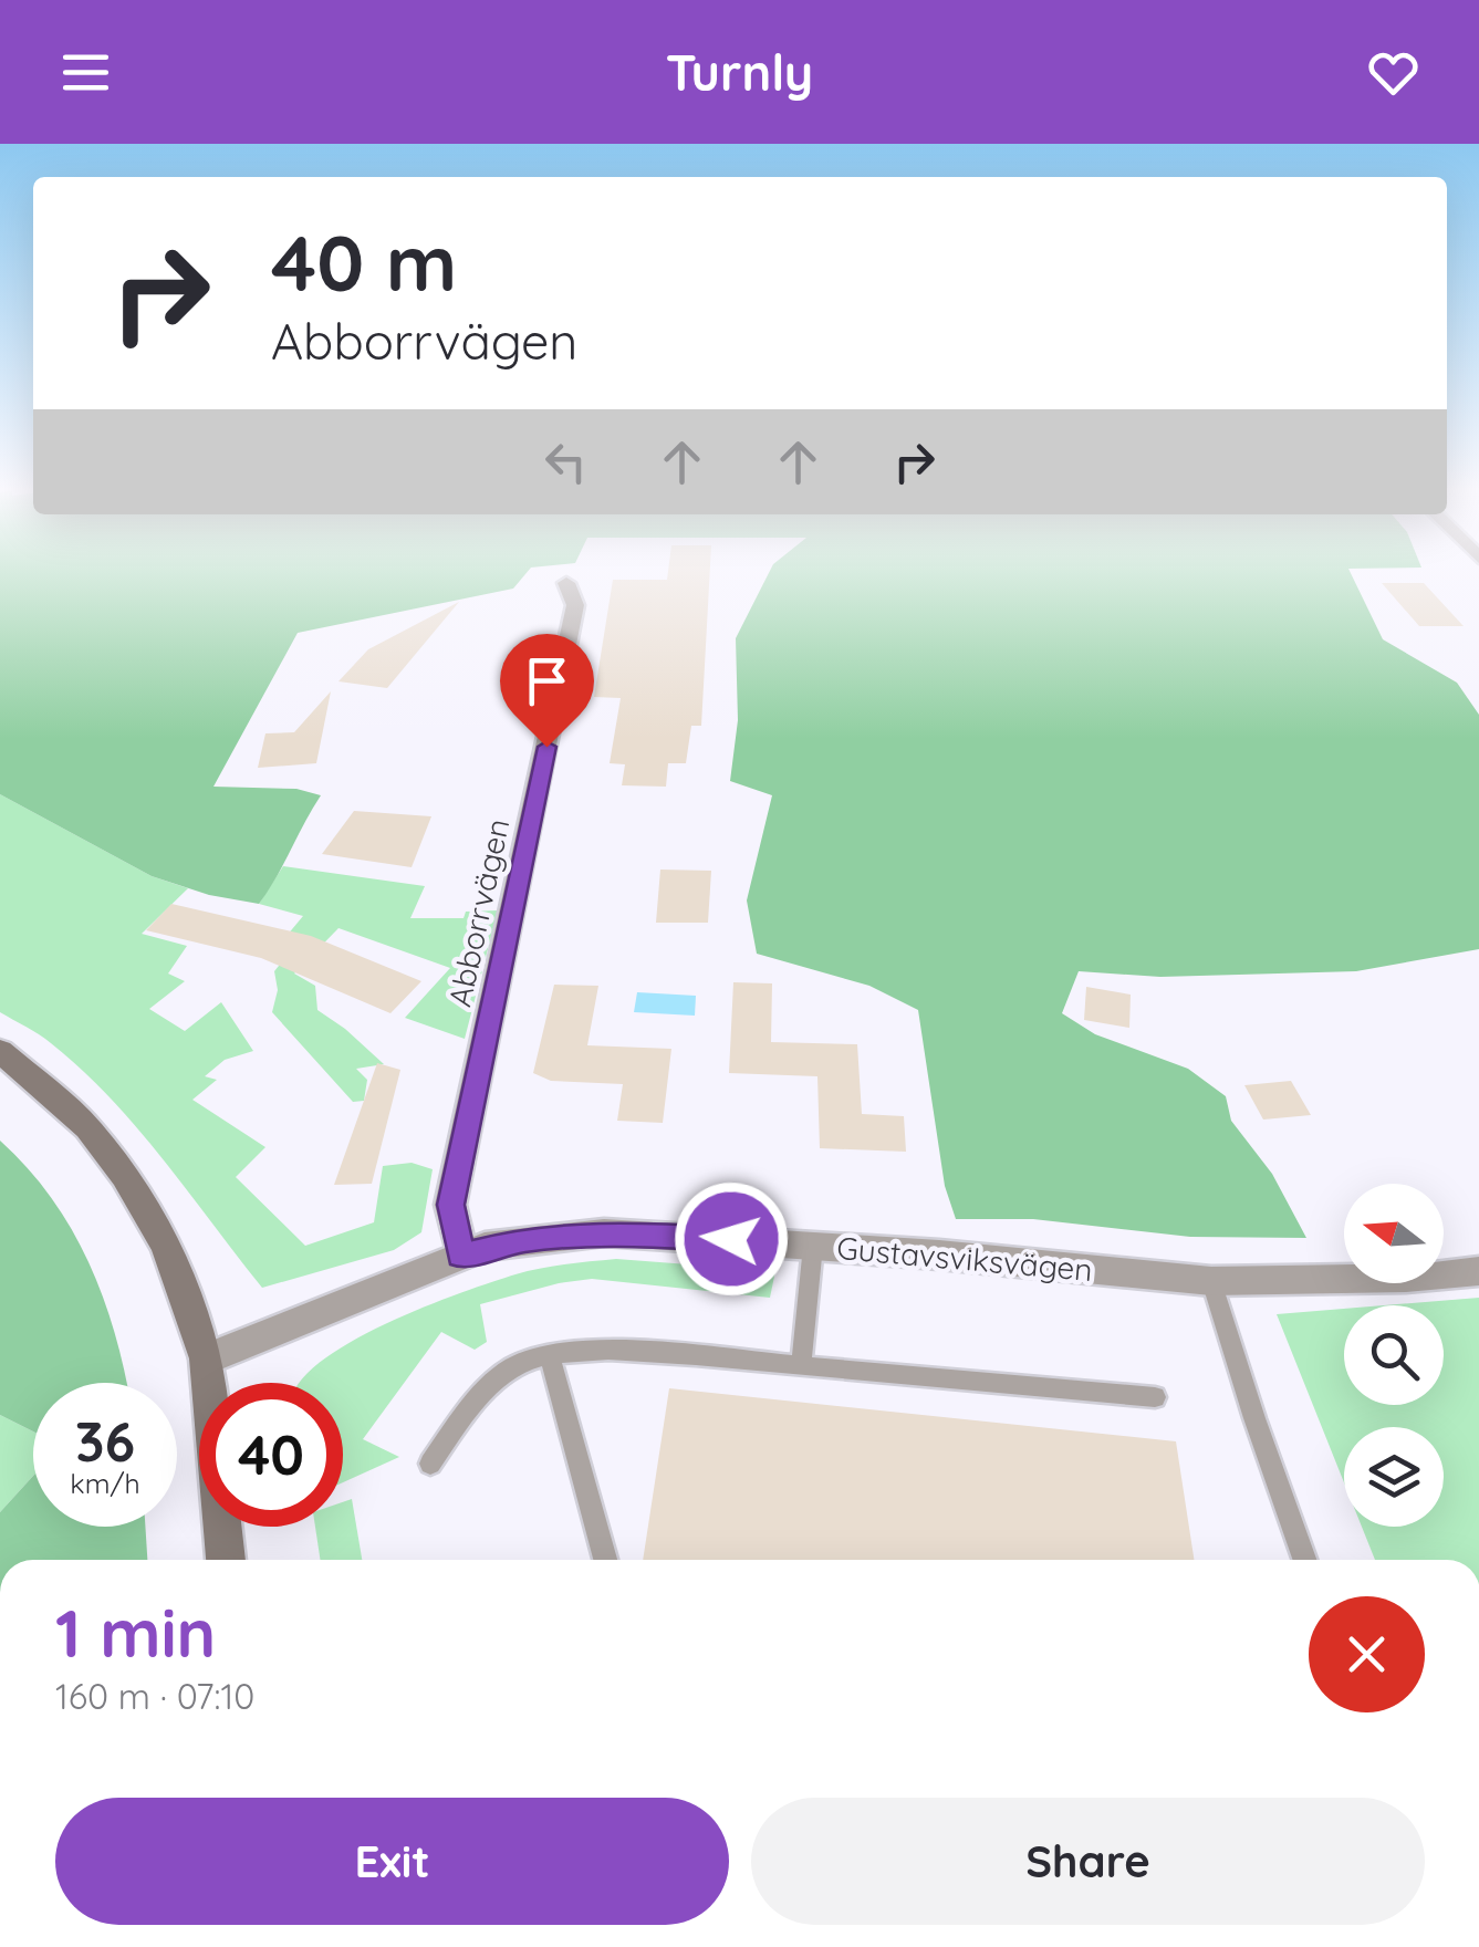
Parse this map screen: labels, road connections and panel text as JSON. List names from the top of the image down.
{
  "streets": {
    "street": ["Abborrvägen", "Gustavsviksvägen"]
  },
  "crossings": [
    ["Abborrvägen", "Gustavsviksvägen"]
  ],
  "north": "left",
  "page": {
    "header": "Turnly",
    "turn": ["40 m", "Abborrvägen"],
    "speed": "36 km/h",
    "limit": "40",
    "heading": ["1 min", "160 m · 07:10"],
    "buttons": ["Exit", "Share"]
  }
}
